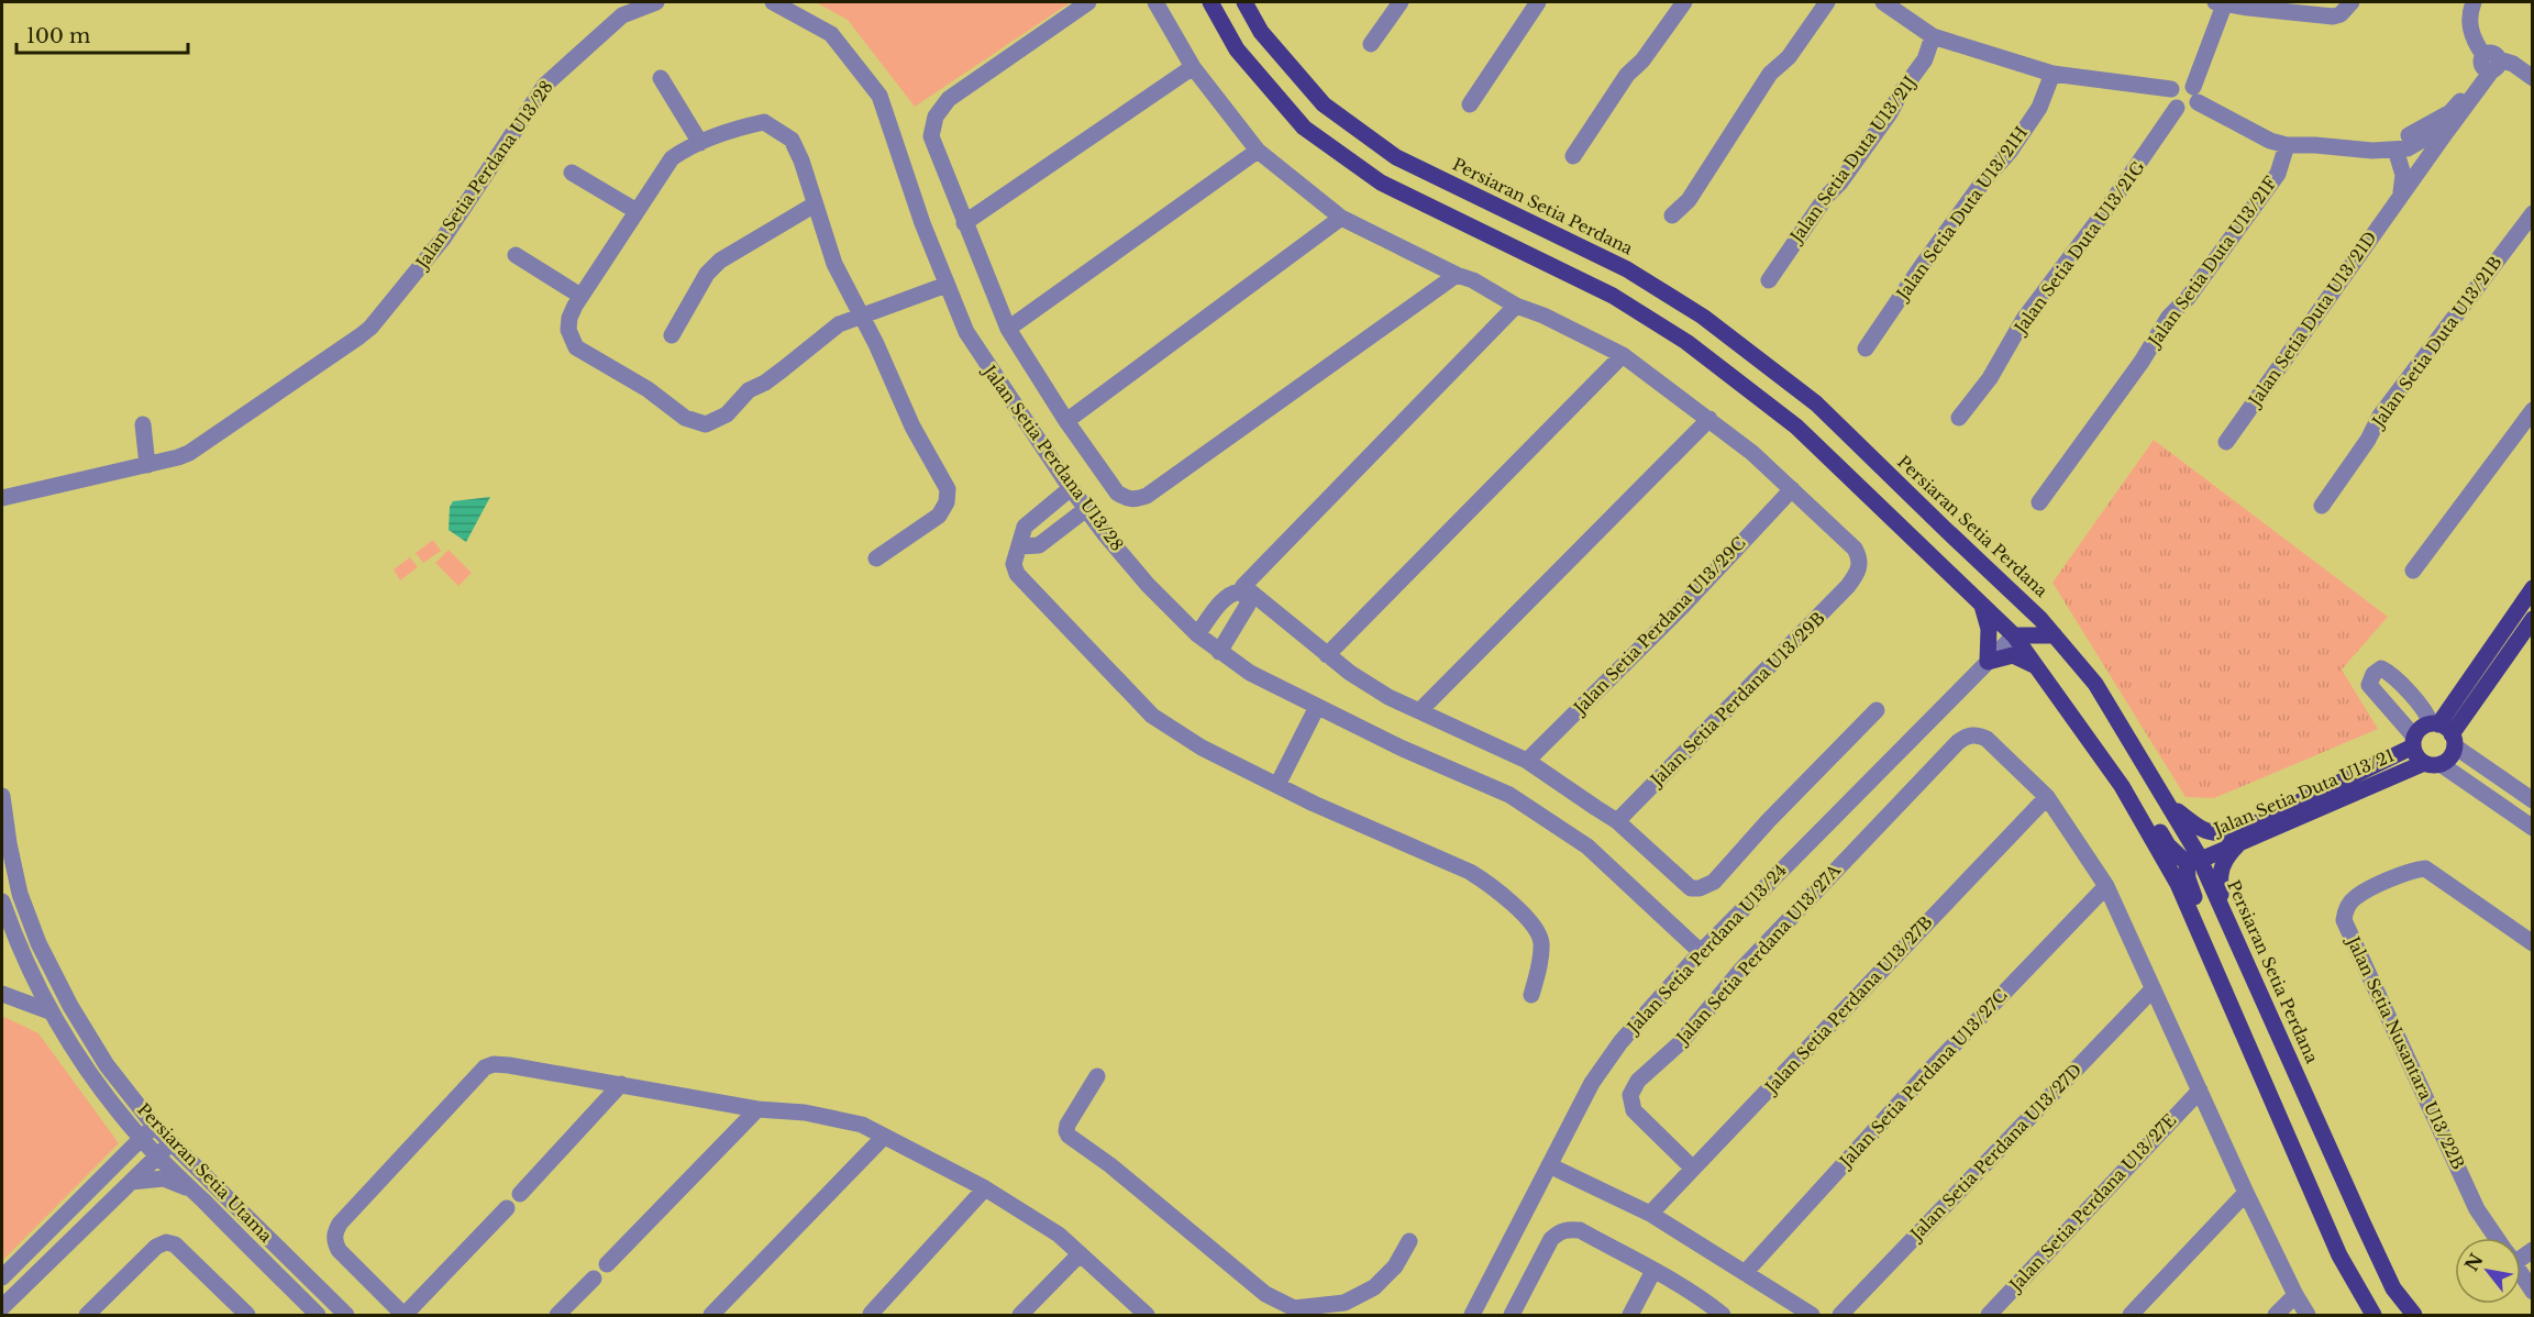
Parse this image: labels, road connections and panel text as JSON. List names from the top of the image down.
{
  "streets": {
    "main road": ["Persiaran Setia Perdana", "Jalan Setia Duta U13/21"],
    "street": [
      "Jalan Setia Duta U13/21J",
      "Jalan Setia Perdana U13/28",
      "Jalan Setia Duta U13/21H",
      "Jalan Setia Duta U13/21G",
      "Jalan Setia Duta U13/21F",
      "Jalan Setia Duta U13/21D",
      "Jalan Setia Duta U13/21B",
      "Jalan Setia Perdana U13/29C",
      "Jalan Setia Perdana U13/29B",
      "Jalan Setia Perdana U13/24",
      "Jalan Setia Perdana U13/27A",
      "Jalan Setia Perdana U13/27B",
      "Jalan Setia Nusantara U13/22B",
      "Jalan Setia Perdana U13/27C",
      "Jalan Setia Perdana U13/27D",
      "Persiaran Setia Utama",
      "Jalan Setia Perdana U13/27E"
    ]
  },
  "crossings": [
    ["Jalan Setia Perdana U13/28", "Jalan Setia Perdana U13/24"],
    ["Persiaran Setia Perdana", "Jalan Setia Duta U13/21"],
    ["Jalan Setia Perdana U13/29C", "Jalan Setia Perdana U13/29B"],
    ["Jalan Setia Perdana U13/27A", "Jalan Setia Perdana U13/27B"]
  ],
  "scale_bar": "100 m",
  "north": "top left"
}
